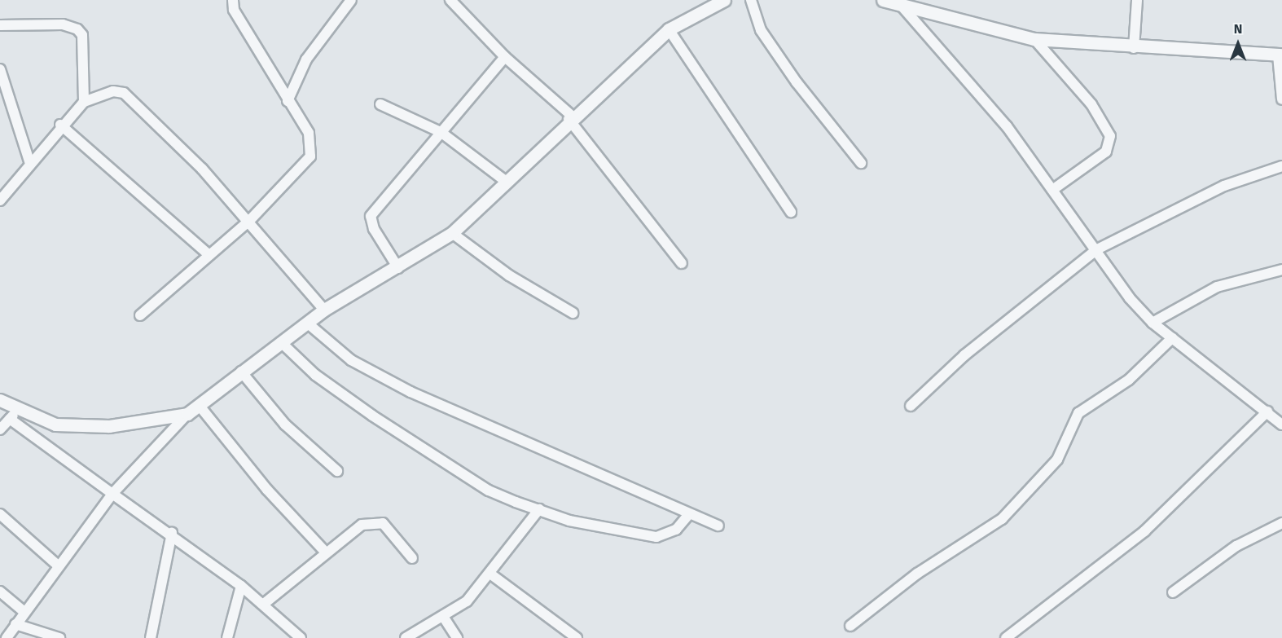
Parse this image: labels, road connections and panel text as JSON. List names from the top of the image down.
{
  "north": "top"
}
